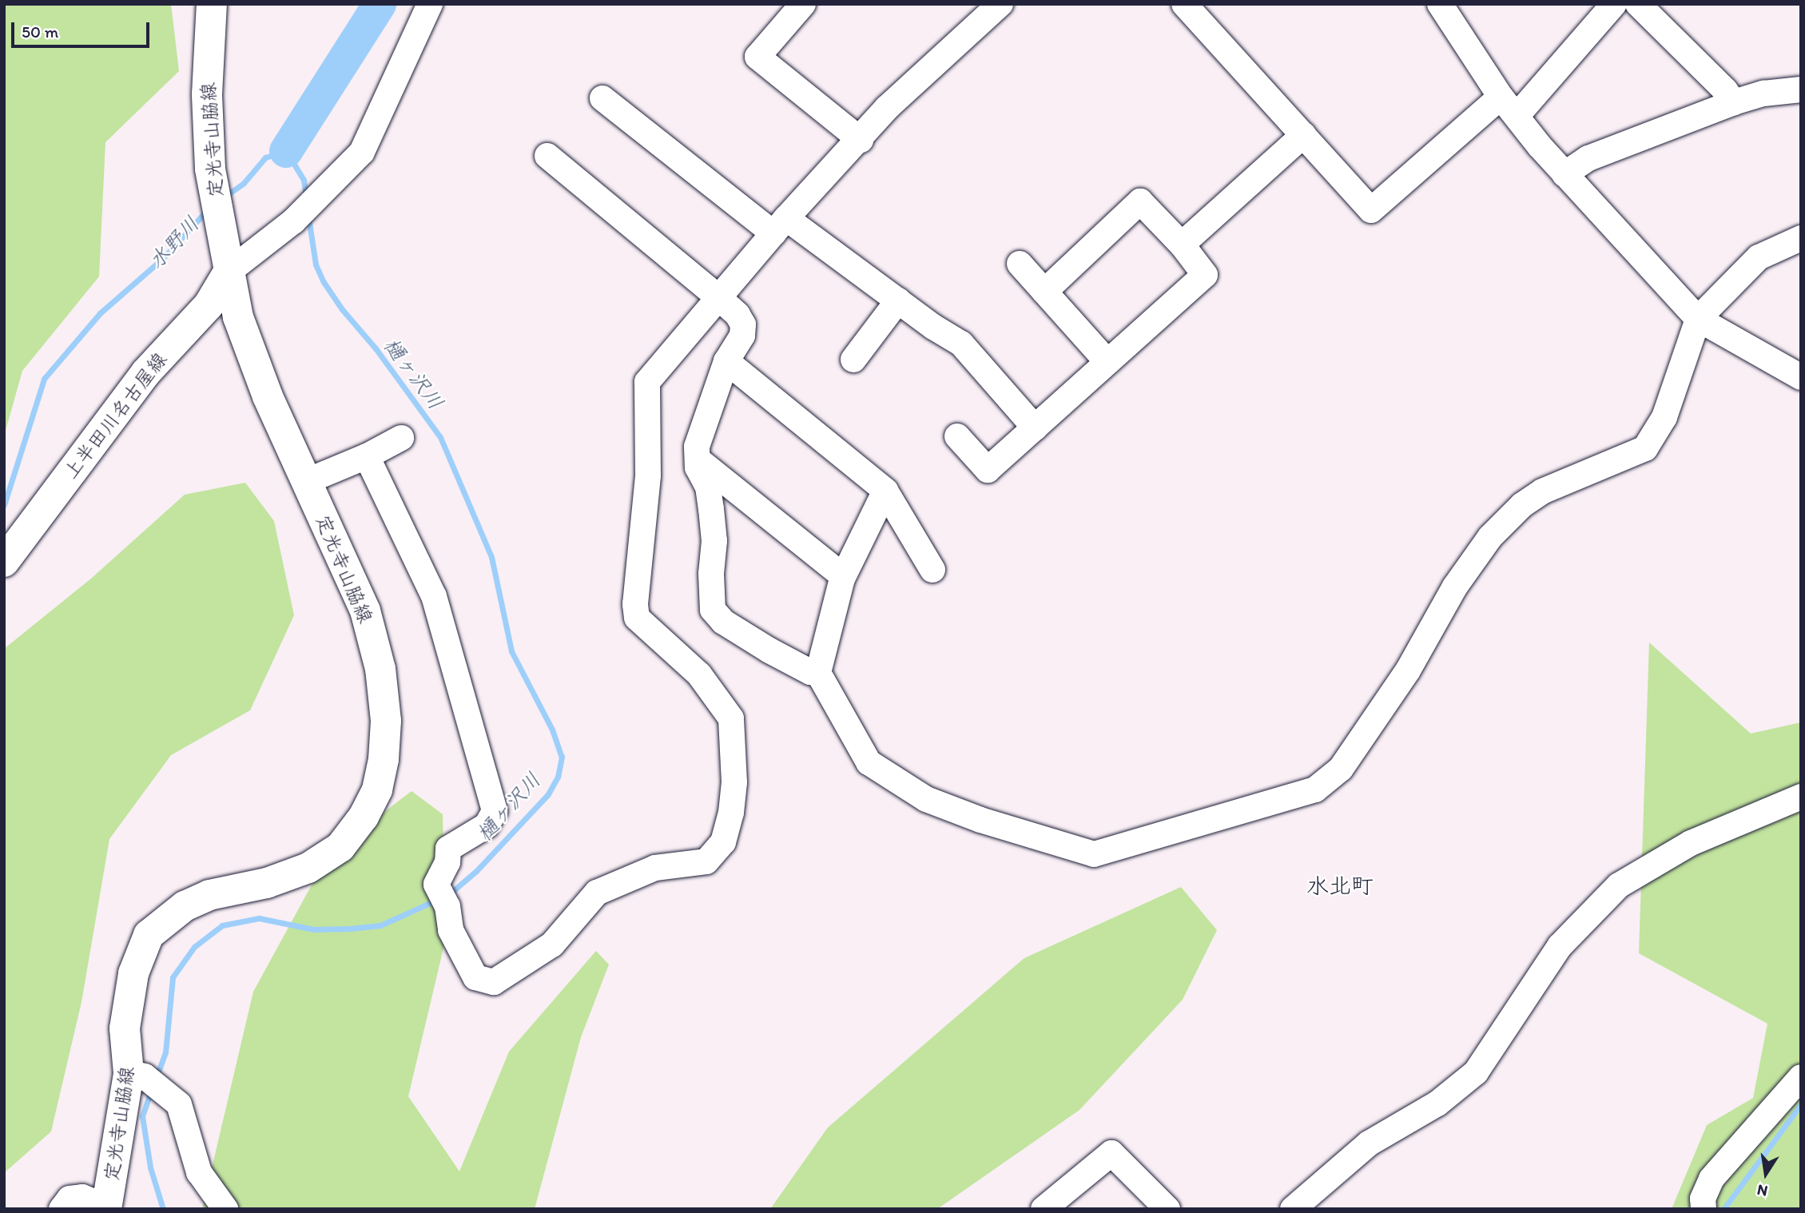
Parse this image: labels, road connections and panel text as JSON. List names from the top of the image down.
{
  "streets": {
    "main road": ["定光寺山脇線", "上半田川名古屋線"]
  },
  "crossings": [
    ["定光寺山脇線", "上半田川名古屋線"]
  ],
  "districts": ["水北町"],
  "water": ["水野川", "樋ヶ沢川"],
  "scale_bar": "50 m",
  "north": "bottom"
}
